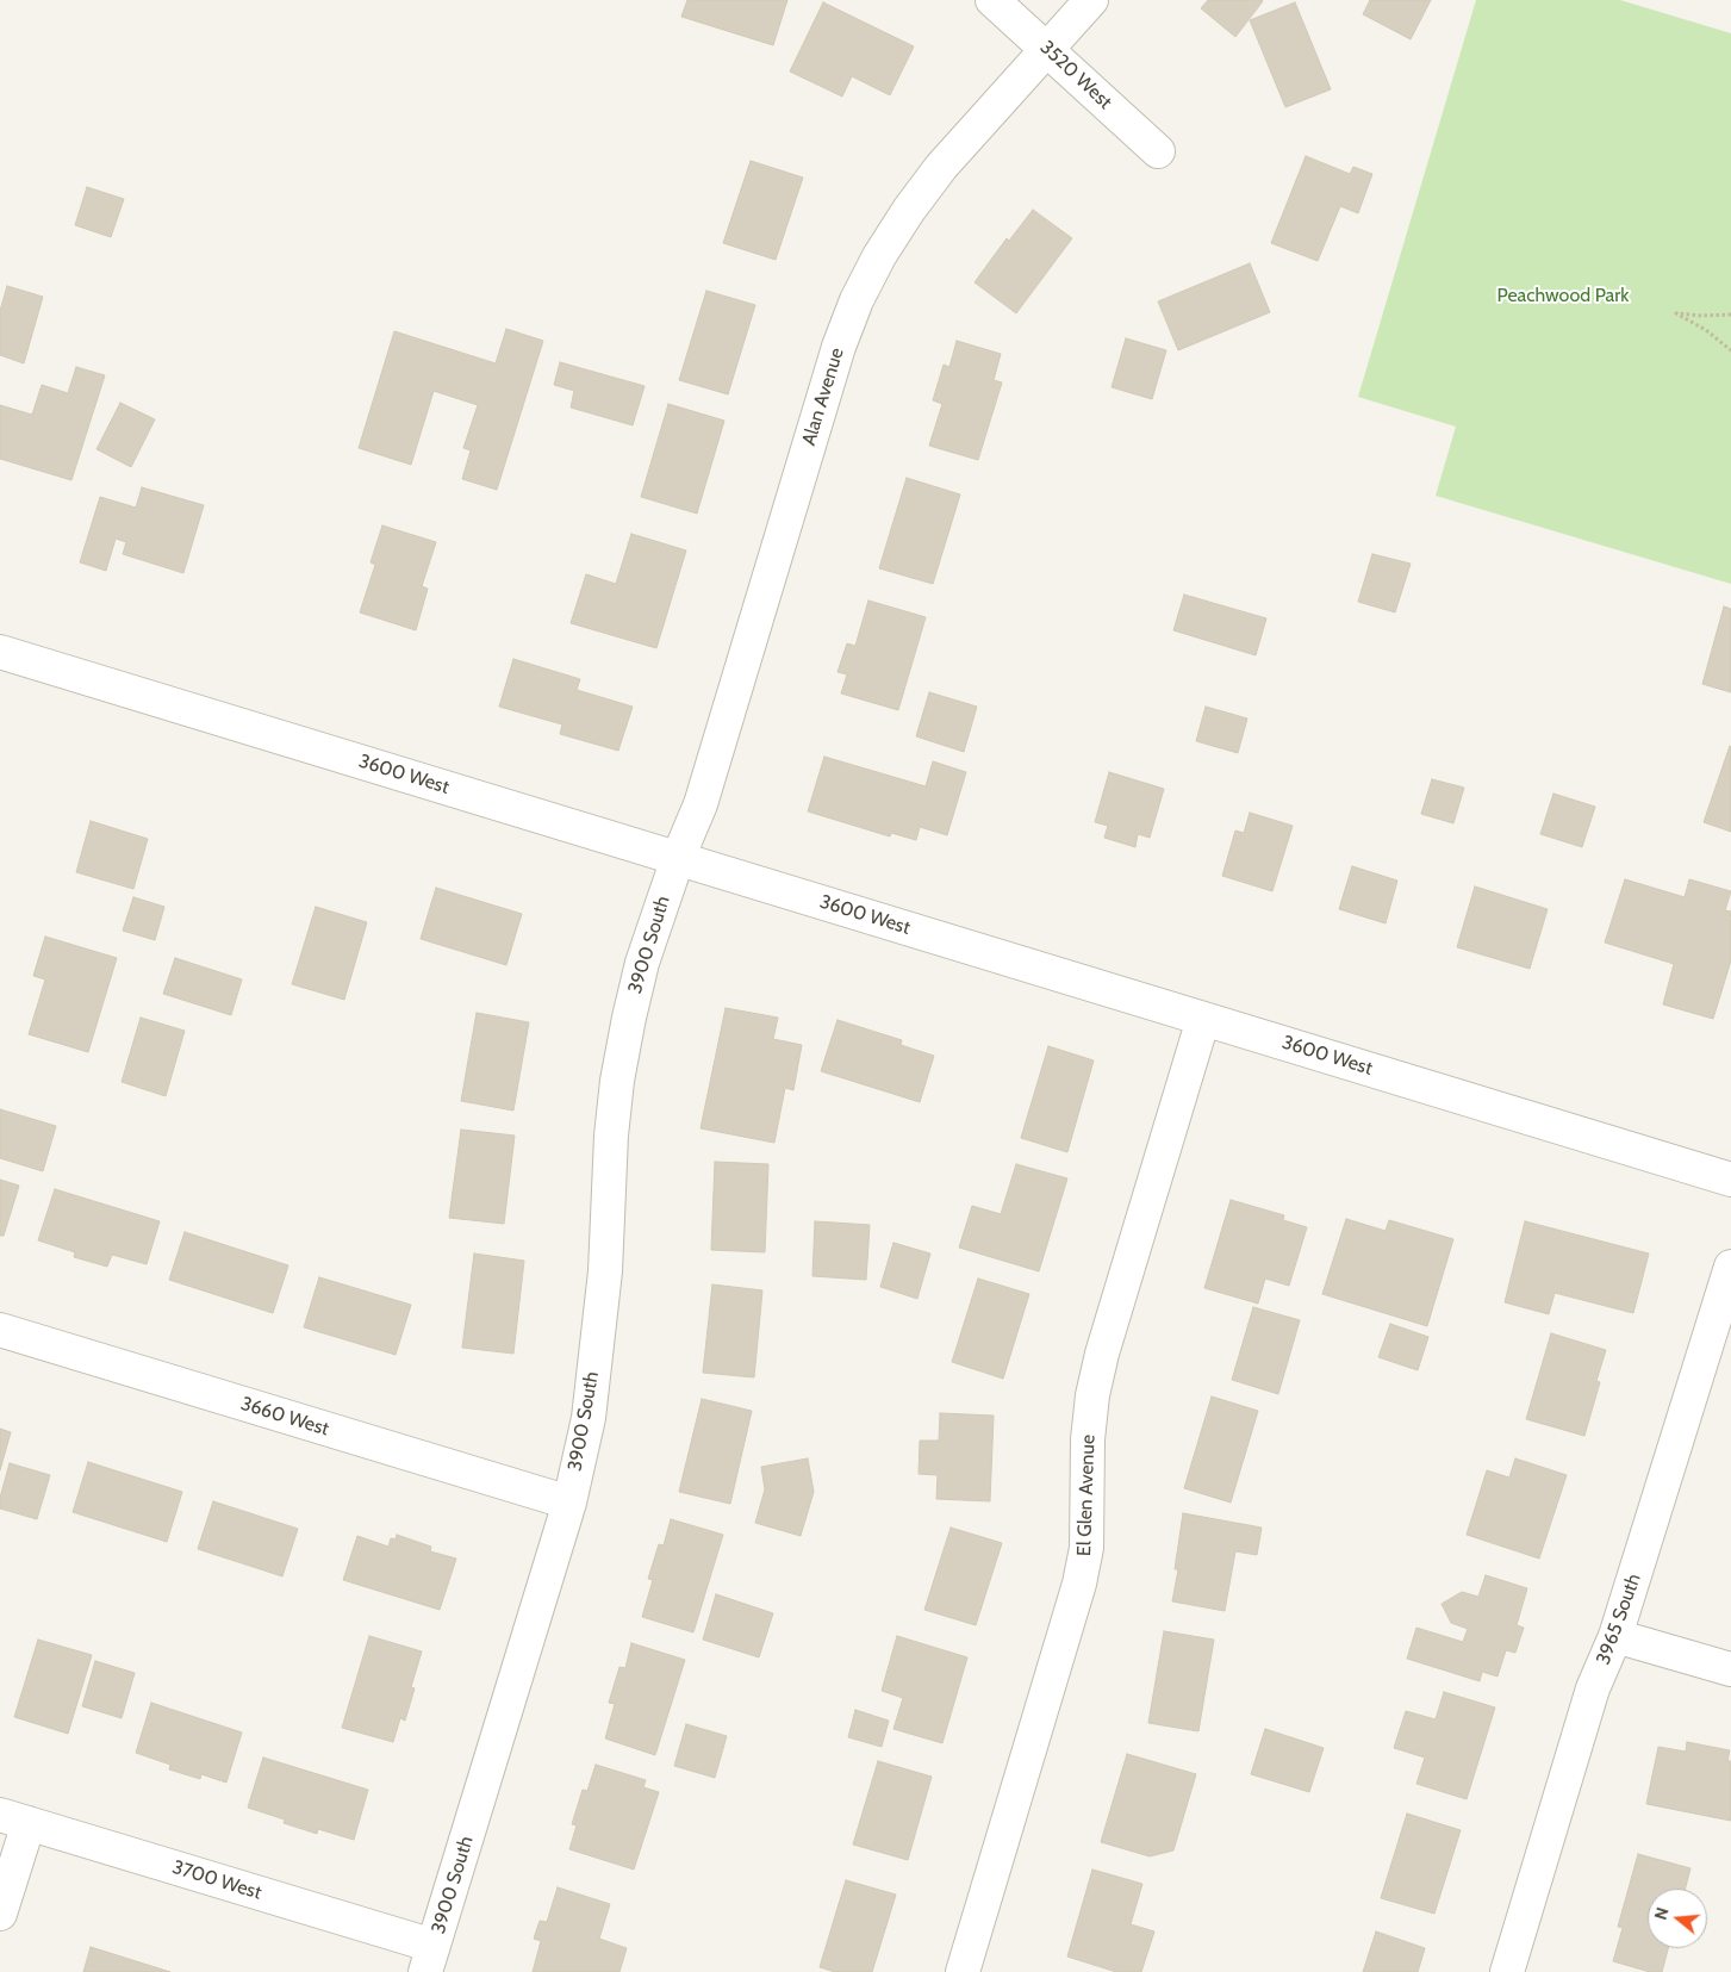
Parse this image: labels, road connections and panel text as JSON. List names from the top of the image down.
{
  "streets": {
    "street": [
      "3520 West",
      "Alan Avenue",
      "3600 West",
      "3900 South",
      "3660 West",
      "El Glen Avenue",
      "3965 South",
      "3700 West"
    ]
  },
  "crossings": [
    ["3520 West", "Alan Avenue"],
    ["Alan Avenue", "3600 West"],
    ["Alan Avenue", "3900 South"],
    ["3600 West", "3900 South"],
    ["3600 West", "El Glen Avenue"],
    ["3900 South", "3660 West"],
    ["3900 South", "3700 West"]
  ],
  "parks": ["Peachwood Park"],
  "north": "left"
}
